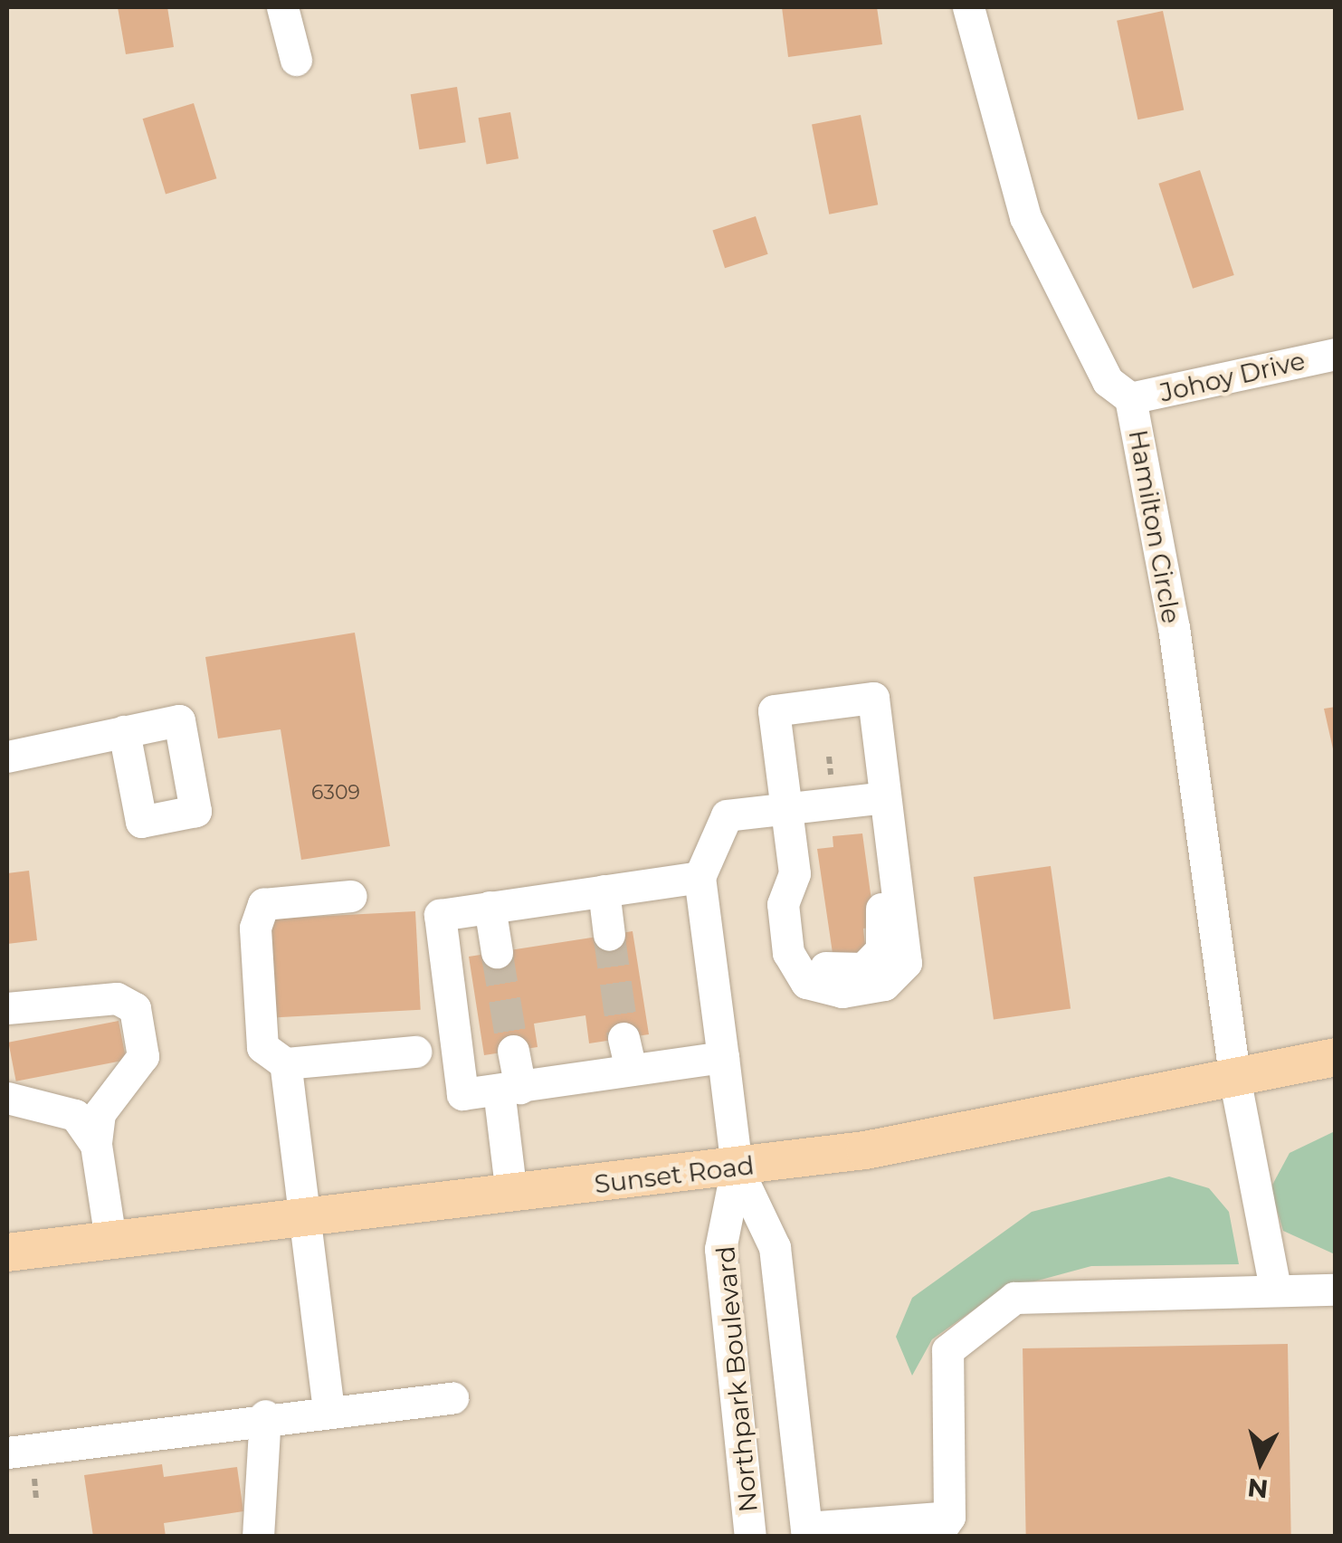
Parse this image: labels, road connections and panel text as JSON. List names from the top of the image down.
{
  "streets": {
    "main road": ["Sunset Road"],
    "street": ["Johoy Drive", "Hamilton Circle", "Northpark Boulevard"]
  },
  "crossings": [
    ["Johoy Drive", "Hamilton Circle"],
    ["Hamilton Circle", "Sunset Road"],
    ["Sunset Road", "Northpark Boulevard"]
  ],
  "house_numbers": ["6309"],
  "north": "bottom"
}
